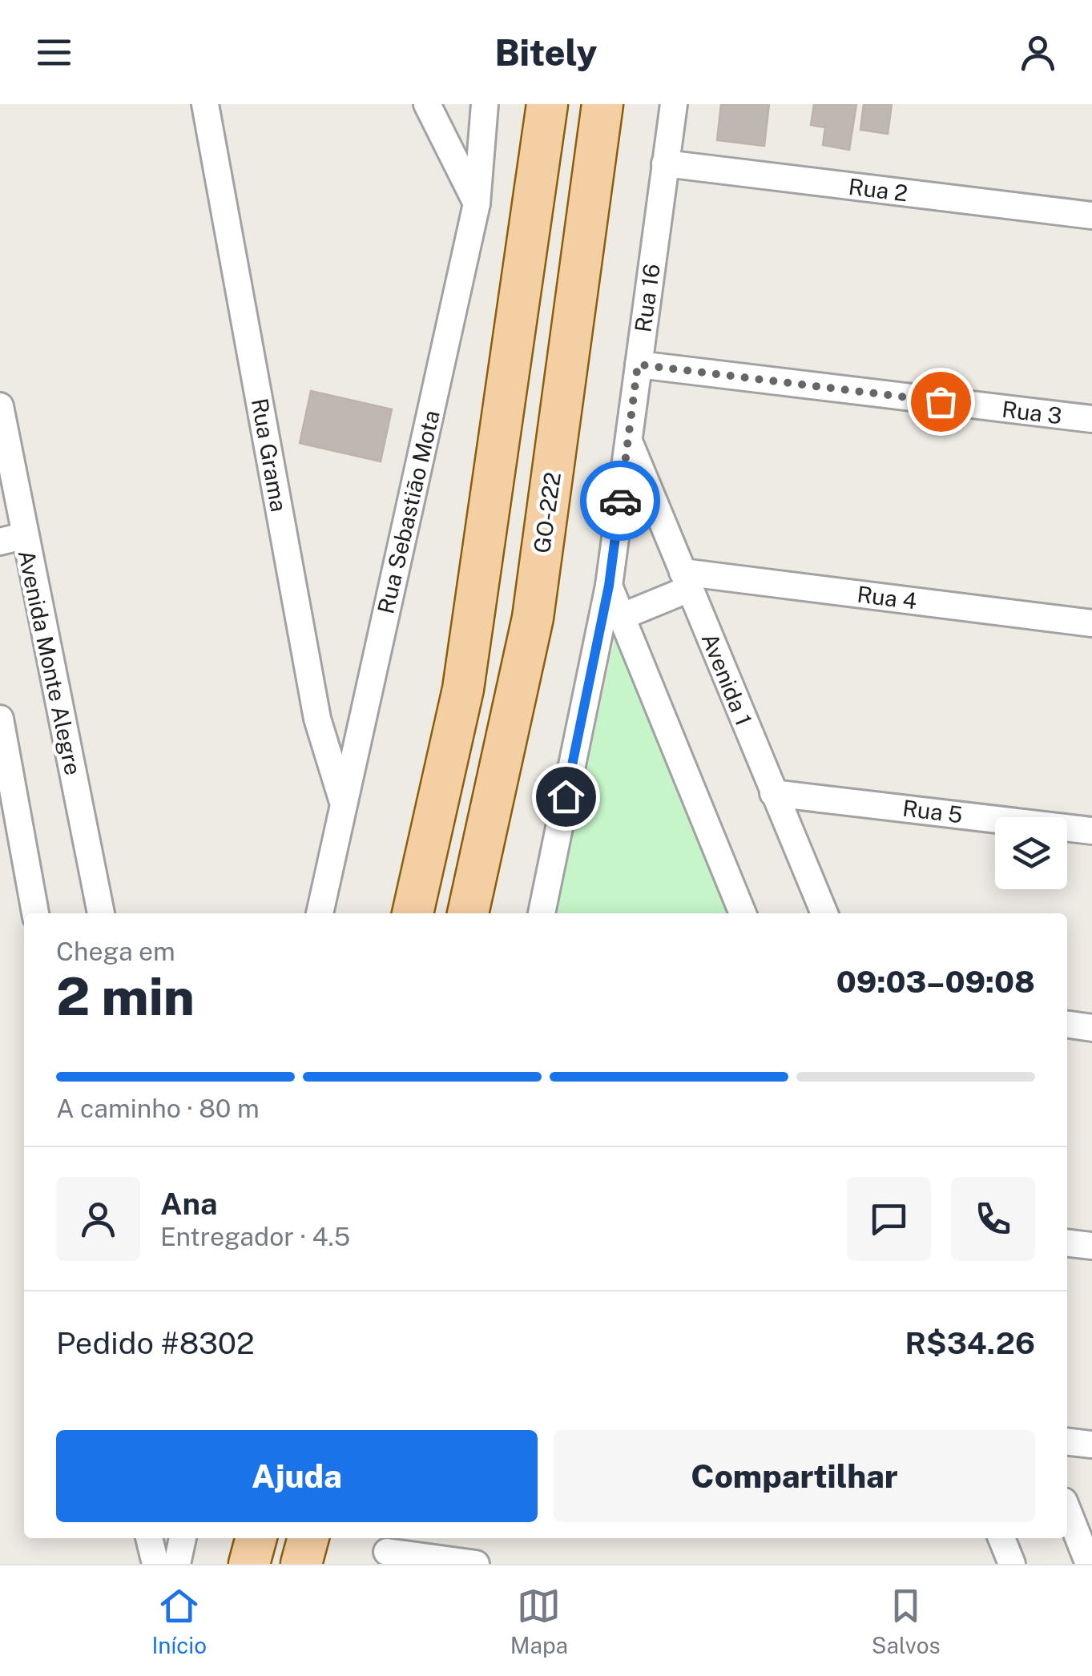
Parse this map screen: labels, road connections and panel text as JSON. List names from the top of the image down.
{
  "streets": {
    "main road": ["GO-222"],
    "street": [
      "Rua 2",
      "Rua 16",
      "Rua 3",
      "Rua Grama",
      "Rua Sebastião Mota",
      "Rua 4",
      "Avenida Monte Alegre",
      "Avenida 1",
      "Rua 5"
    ]
  },
  "crossings": [
    ["Rua 2", "Rua 16"],
    ["Rua 16", "Rua 3"],
    ["Rua 16", "Avenida 1"],
    ["Rua Grama", "Rua Sebastião Mota"],
    ["Rua 4", "Avenida 1"],
    ["Avenida 1", "Rua 5"]
  ],
  "page": {
    "header": "Bitely",
    "heading": ["2 min", "Chega em", "09:03–09:08"],
    "panel": [
      "Ana",
      "Entregador · 4.5",
      "Pedido #8302",
      "R$34.26"
    ],
    "bar": "A caminho · 80 m",
    "buttons": ["Ajuda", "Compartilhar"],
    "tabs": ["Início", "Mapa", "Salvos"]
  }
}
